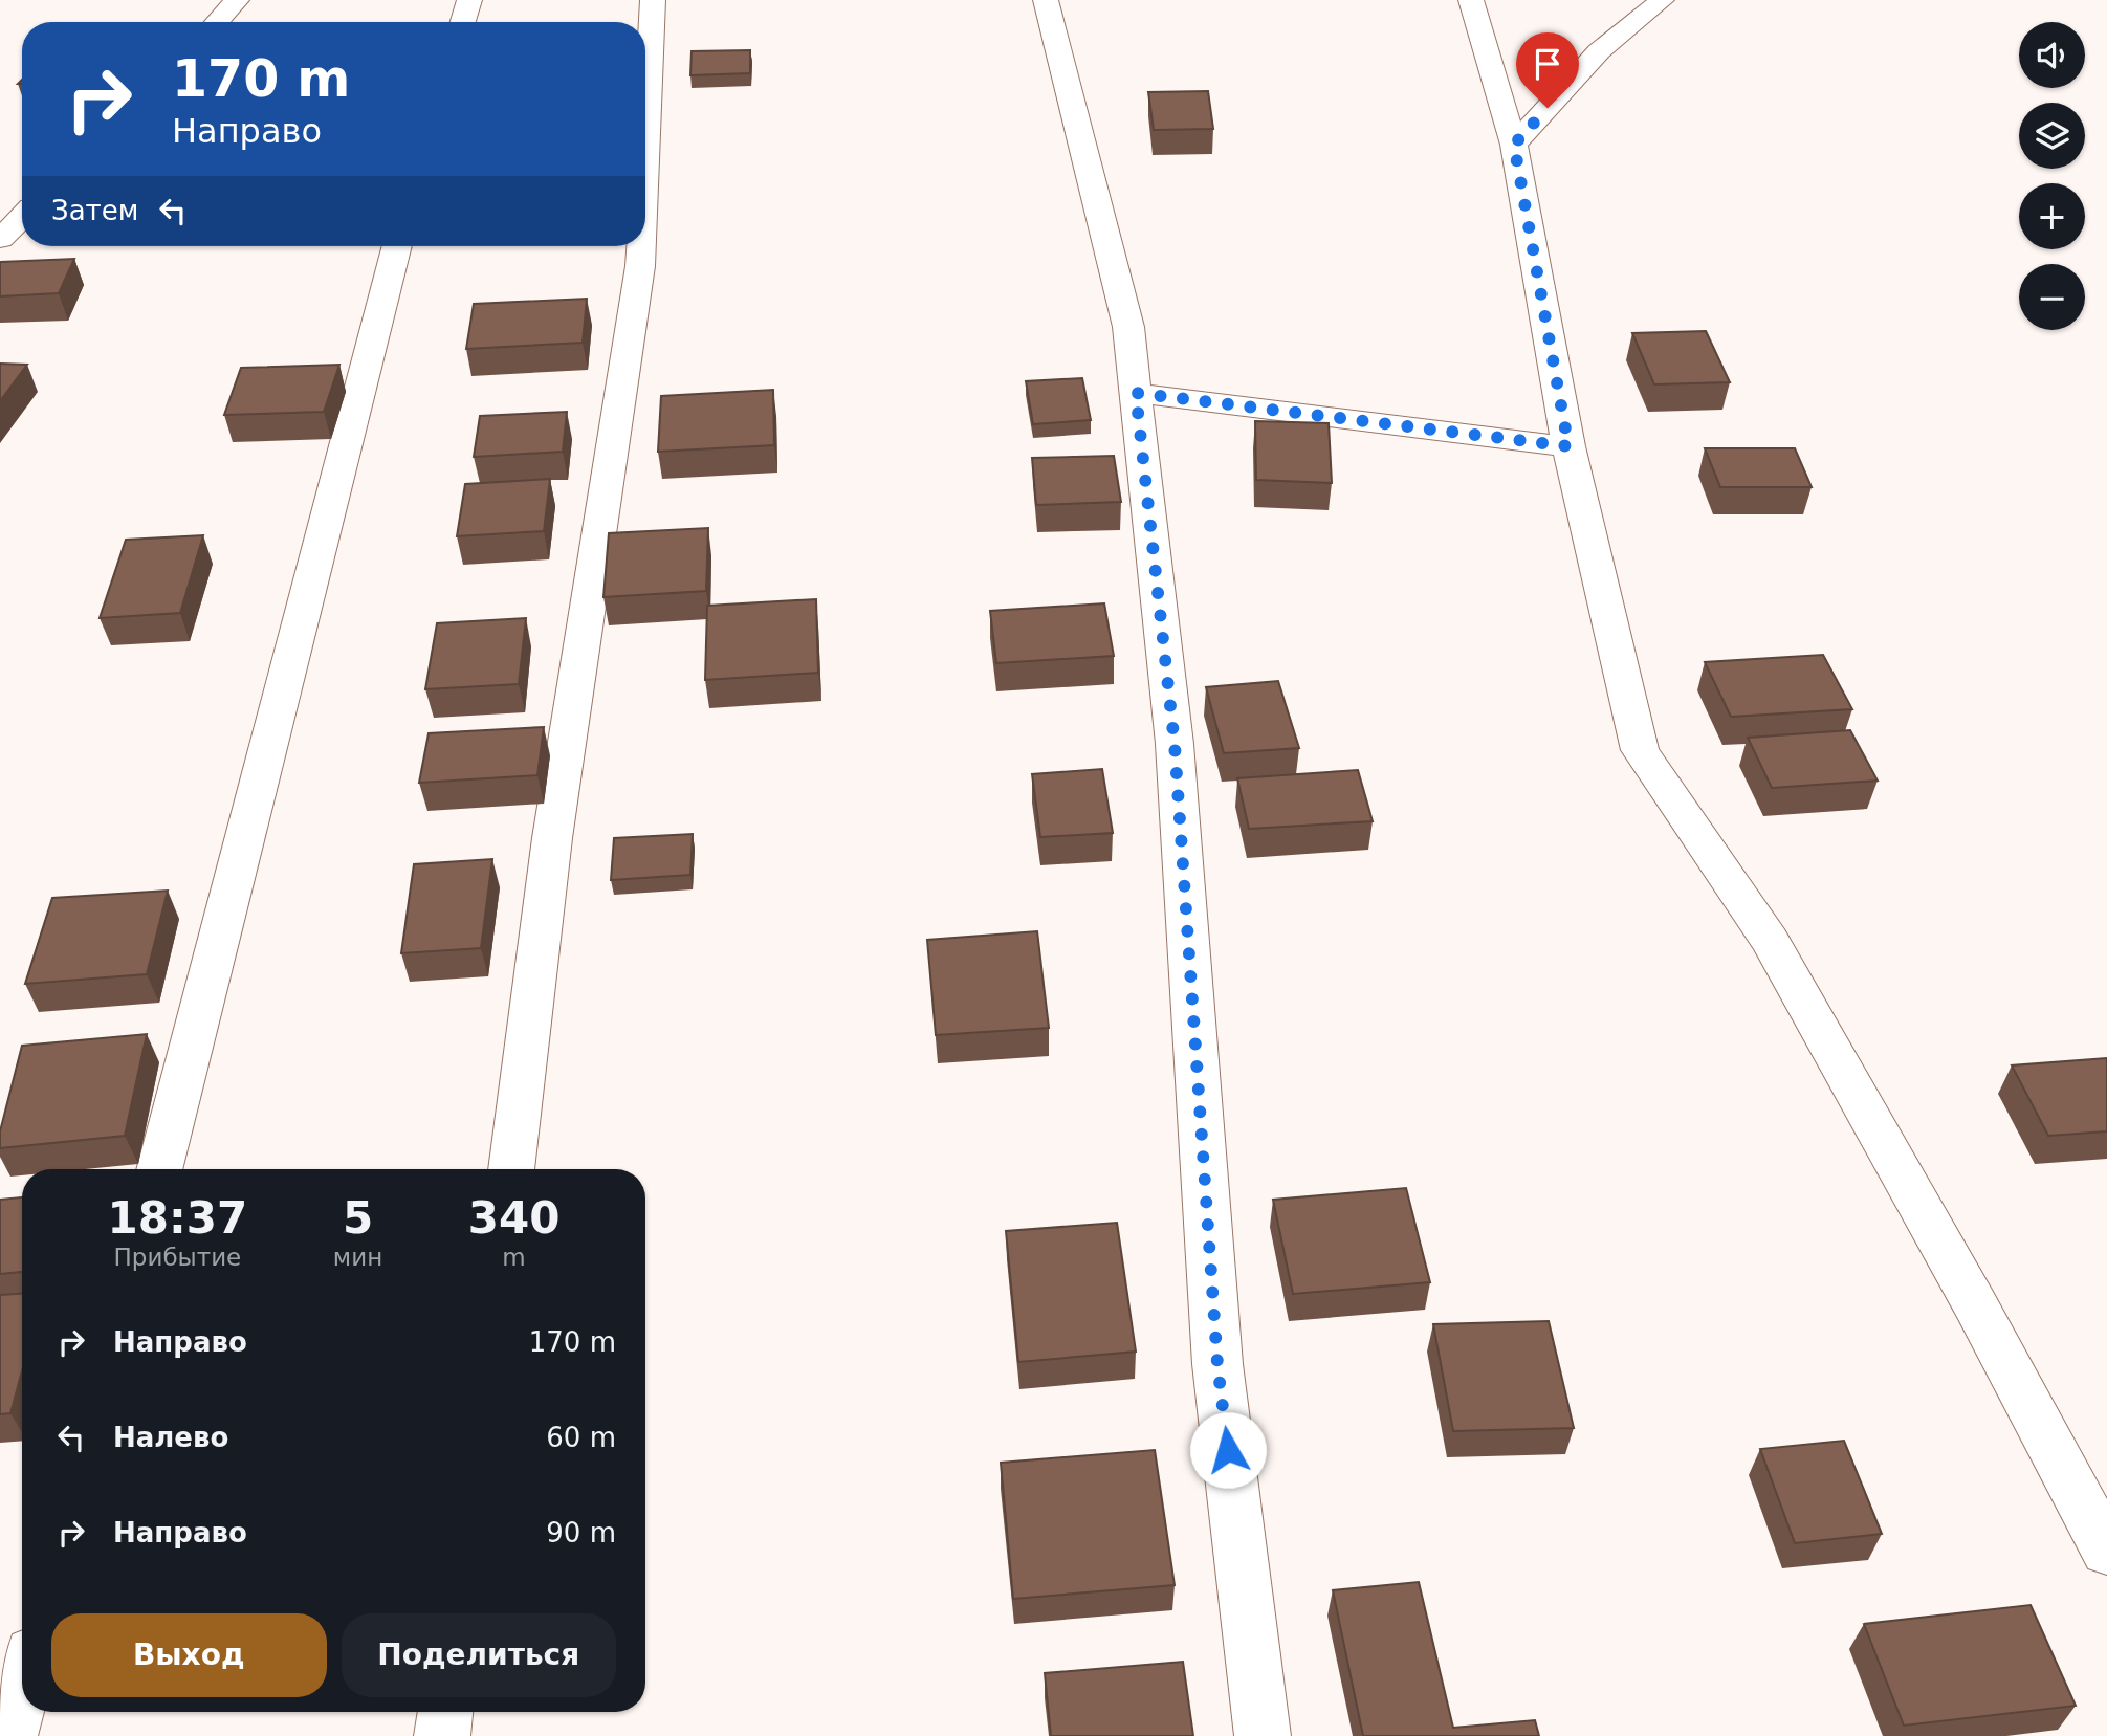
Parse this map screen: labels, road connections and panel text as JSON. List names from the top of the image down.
{
  "page": {
    "map_buttons": ["+", "−"],
    "turn": ["170 m", "Направо"],
    "then": "Затем",
    "eta": [
      "18:37",
      "Прибытие",
      "5",
      "мин",
      "340",
      "m"
    ],
    "list": [
      {
        "name": "Направо",
        "value": "170 m"
      },
      {
        "name": "Налево",
        "value": "60 m"
      },
      {
        "name": "Направо",
        "value": "90 m"
      }
    ],
    "buttons": ["Выход", "Поделиться"]
  }
}
